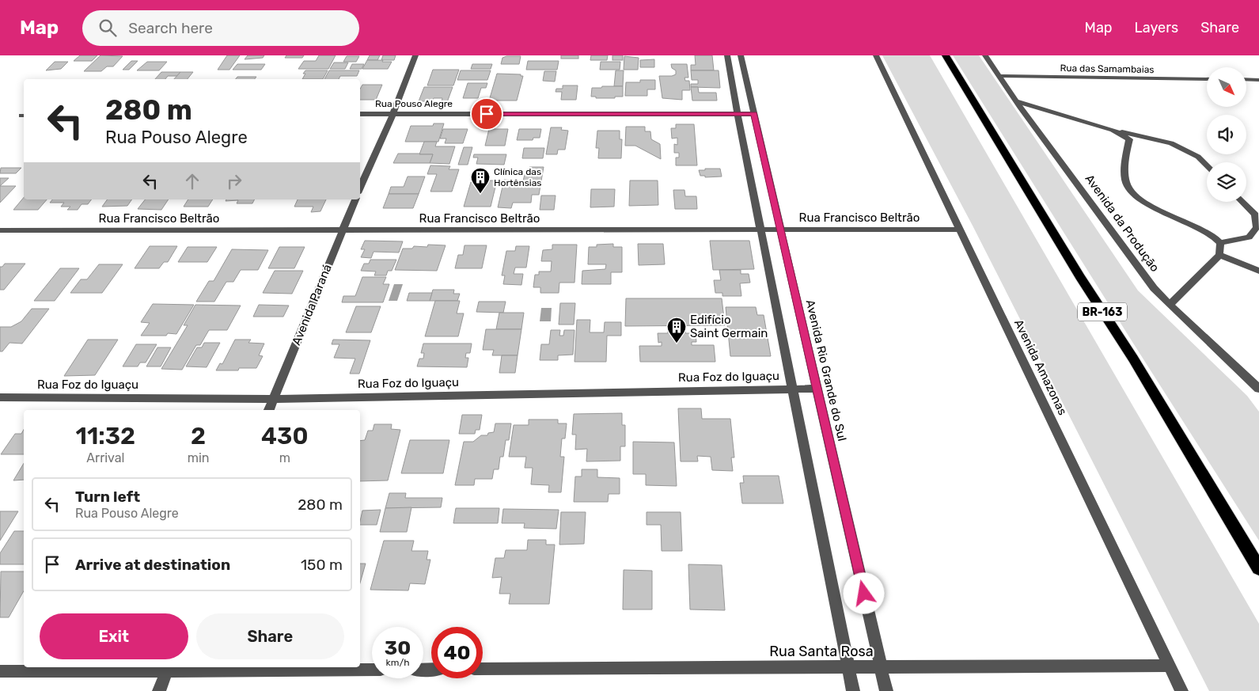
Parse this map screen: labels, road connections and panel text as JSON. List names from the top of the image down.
{
  "streets": {
    "highway": ["BR-163"],
    "street": [
      "Rua das Samambaias",
      "Rua Pouso Alegre",
      "Rua Francisco Beltrão",
      "Avenida da Produção",
      "Avenida Paraná",
      "Avenida Amazonas",
      "Avenida Rio Grande do Sul",
      "Rua Foz do Iguaçu",
      "Rua Santa Rosa"
    ]
  },
  "crossings": [
    ["Rua das Samambaias", "Avenida da Produção"],
    ["Rua Pouso Alegre", "Avenida Rio Grande do Sul"],
    ["Rua Francisco Beltrão", "Avenida Paraná"],
    ["Rua Francisco Beltrão", "Avenida Amazonas"],
    ["Rua Francisco Beltrão", "Avenida Rio Grande do Sul"],
    ["Avenida Paraná", "Rua Foz do Iguaçu"],
    ["Avenida Amazonas", "Rua Santa Rosa"],
    ["Avenida Rio Grande do Sul", "Rua Foz do Iguaçu"],
    ["Avenida Rio Grande do Sul", "Rua Santa Rosa"]
  ],
  "places": {
    "building": ["Clínica das Hortênsias", "Edifício Saint Germain"]
  },
  "north": "bottom right",
  "page": {
    "header": "Map",
    "search": "Search here",
    "nav": ["Map", "Layers", "Share"],
    "turn": ["280 m", "Rua Pouso Alegre"],
    "eta": [
      "11:32",
      "Arrival",
      "2",
      "min",
      "430",
      "m"
    ],
    "list": [
      {
        "name": "Turn left",
        "note": "Rua Pouso Alegre",
        "value": "280 m"
      },
      {
        "name": "Arrive at destination",
        "value": "150 m"
      }
    ],
    "buttons": ["Exit", "Share"],
    "speed": "30 km/h",
    "limit": "40"
  }
}
